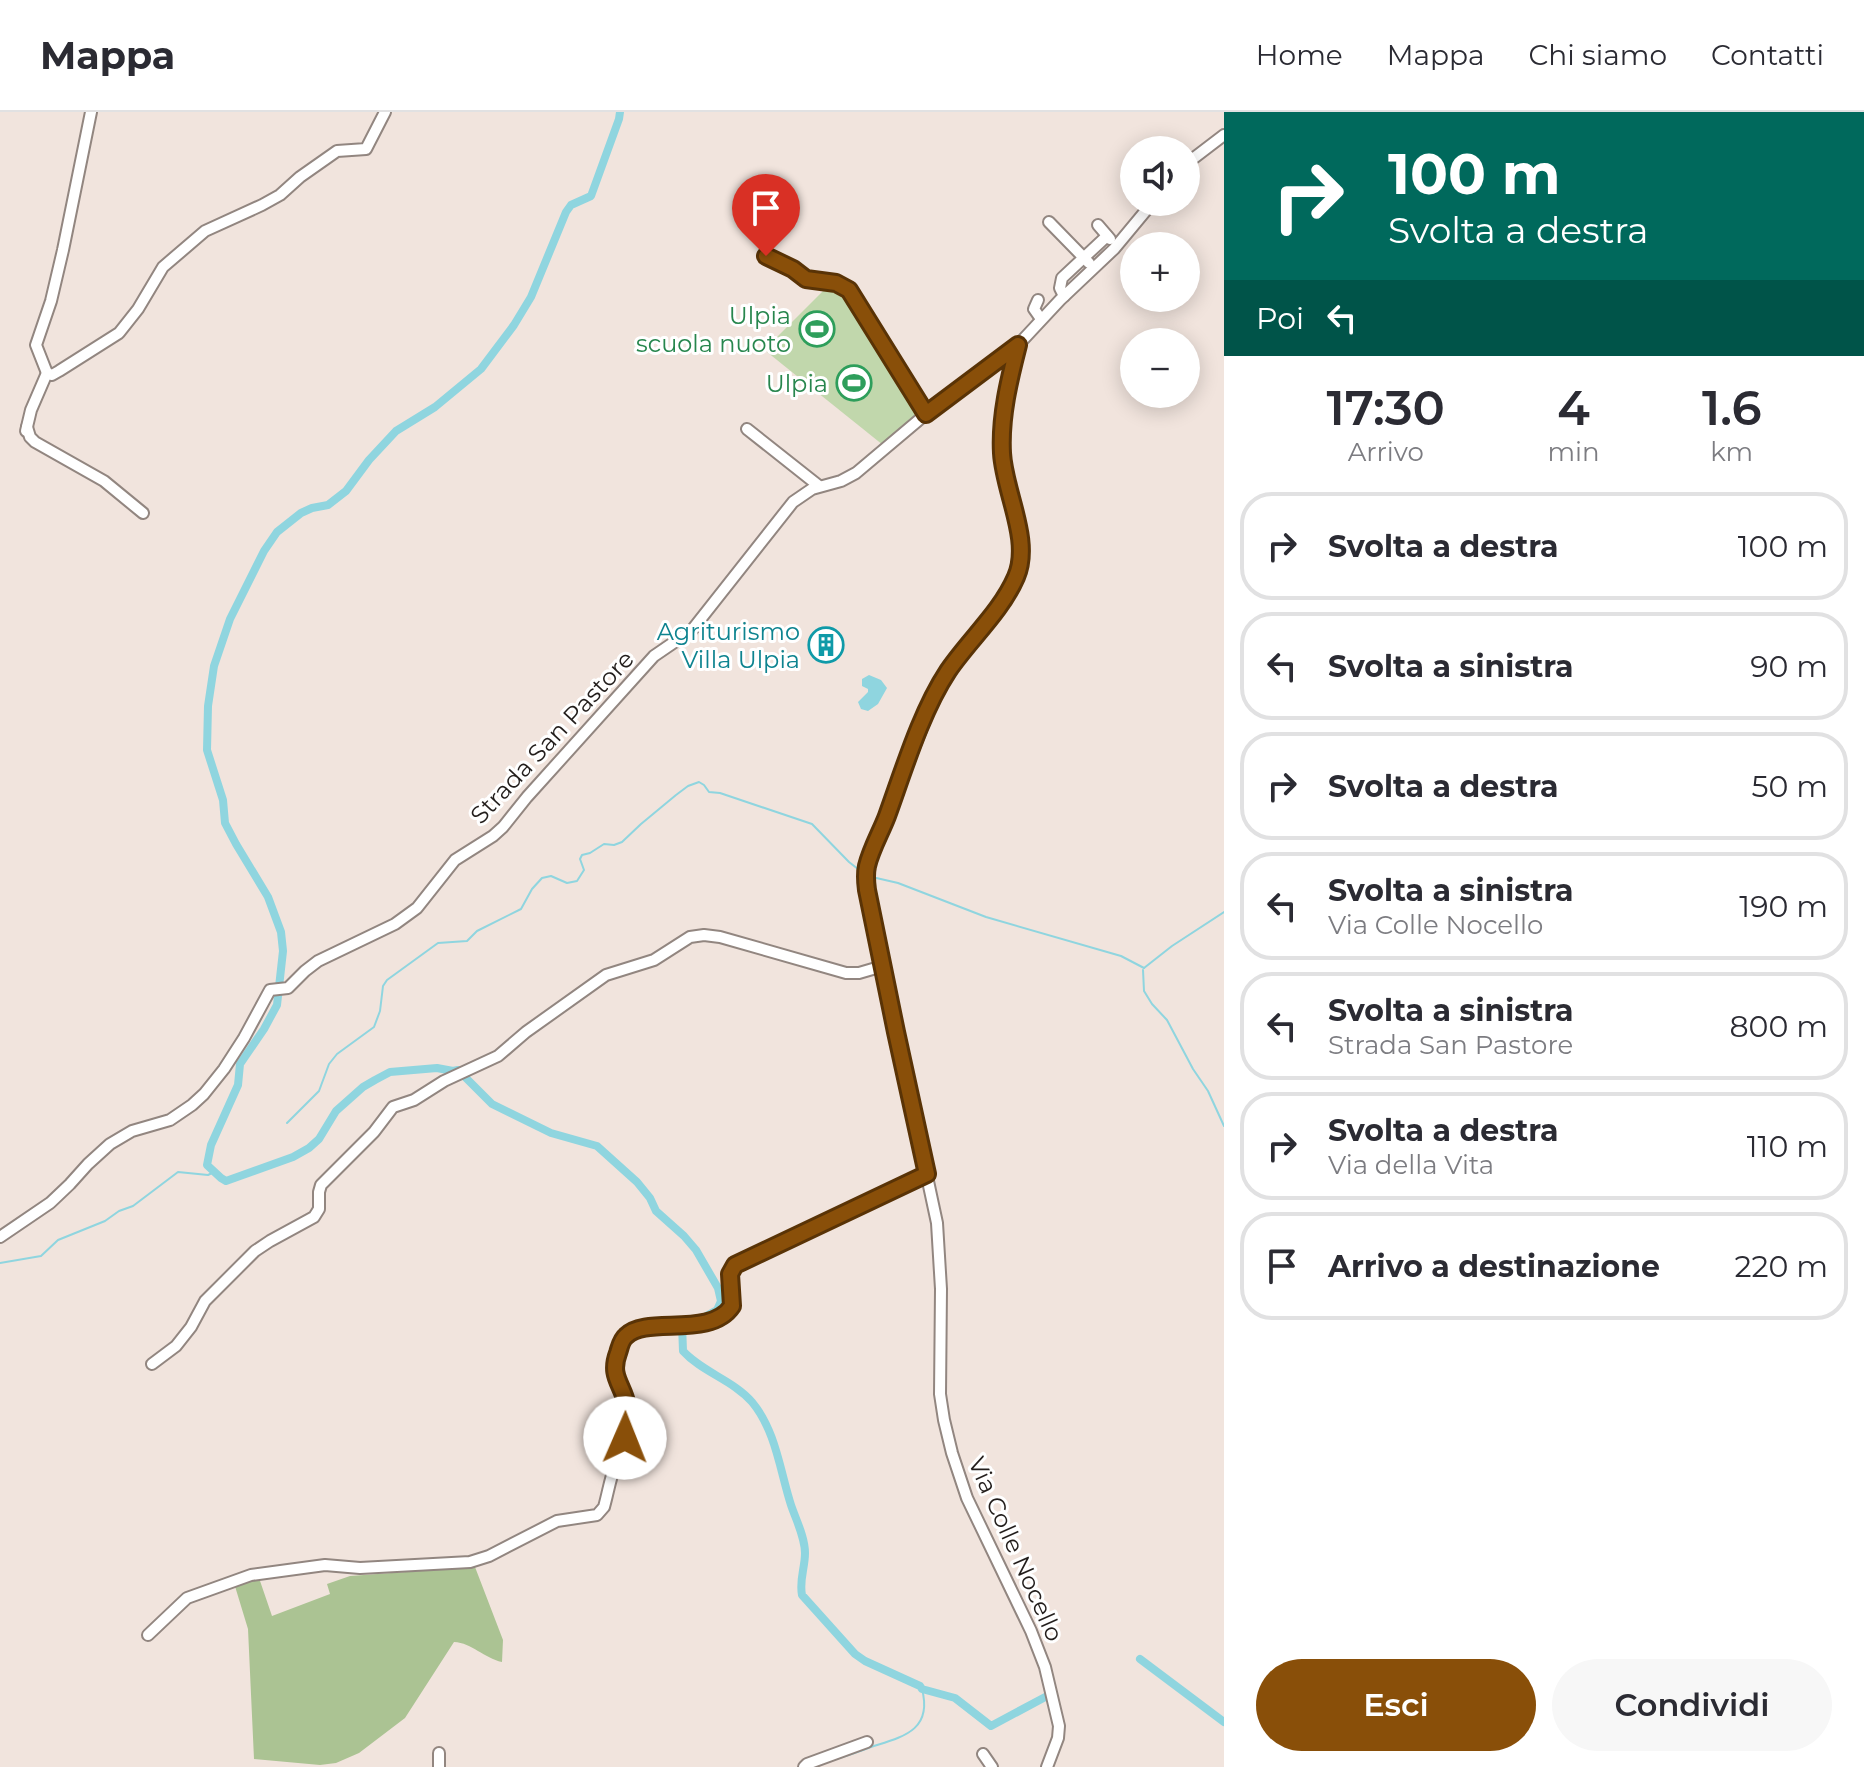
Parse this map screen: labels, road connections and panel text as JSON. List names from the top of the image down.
{
  "streets": {
    "street": ["Strada San Pastore", "Via Colle Nocello"]
  },
  "crossings": [
    ["Strada San Pastore", "Via Colle Nocello"]
  ],
  "places": {
    "sports": ["Ulpia scuola nuoto", "Ulpia"],
    "building": ["Agriturismo Villa Ulpia"]
  },
  "page": {
    "header": "Mappa",
    "nav": [
      "Home",
      "Mappa",
      "Chi siamo",
      "Contatti"
    ],
    "turn": ["100 m", "Svolta a destra"],
    "map_buttons": ["+", "−"],
    "then": "Poi",
    "eta": [
      "17:30",
      "Arrivo",
      "4",
      "min",
      "1.6",
      "km"
    ],
    "list": [
      {
        "name": "Svolta a destra",
        "value": "100 m"
      },
      {
        "name": "Svolta a sinistra",
        "value": "90 m"
      },
      {
        "name": "Svolta a destra",
        "value": "50 m"
      },
      {
        "name": "Svolta a sinistra",
        "note": "Via Colle Nocello",
        "value": "190 m"
      },
      {
        "name": "Svolta a sinistra",
        "note": "Strada San Pastore",
        "value": "800 m"
      },
      {
        "name": "Svolta a destra",
        "note": "Via della Vita",
        "value": "110 m"
      },
      {
        "name": "Arrivo a destinazione",
        "value": "220 m"
      }
    ],
    "buttons": ["Esci", "Condividi"]
  }
}
